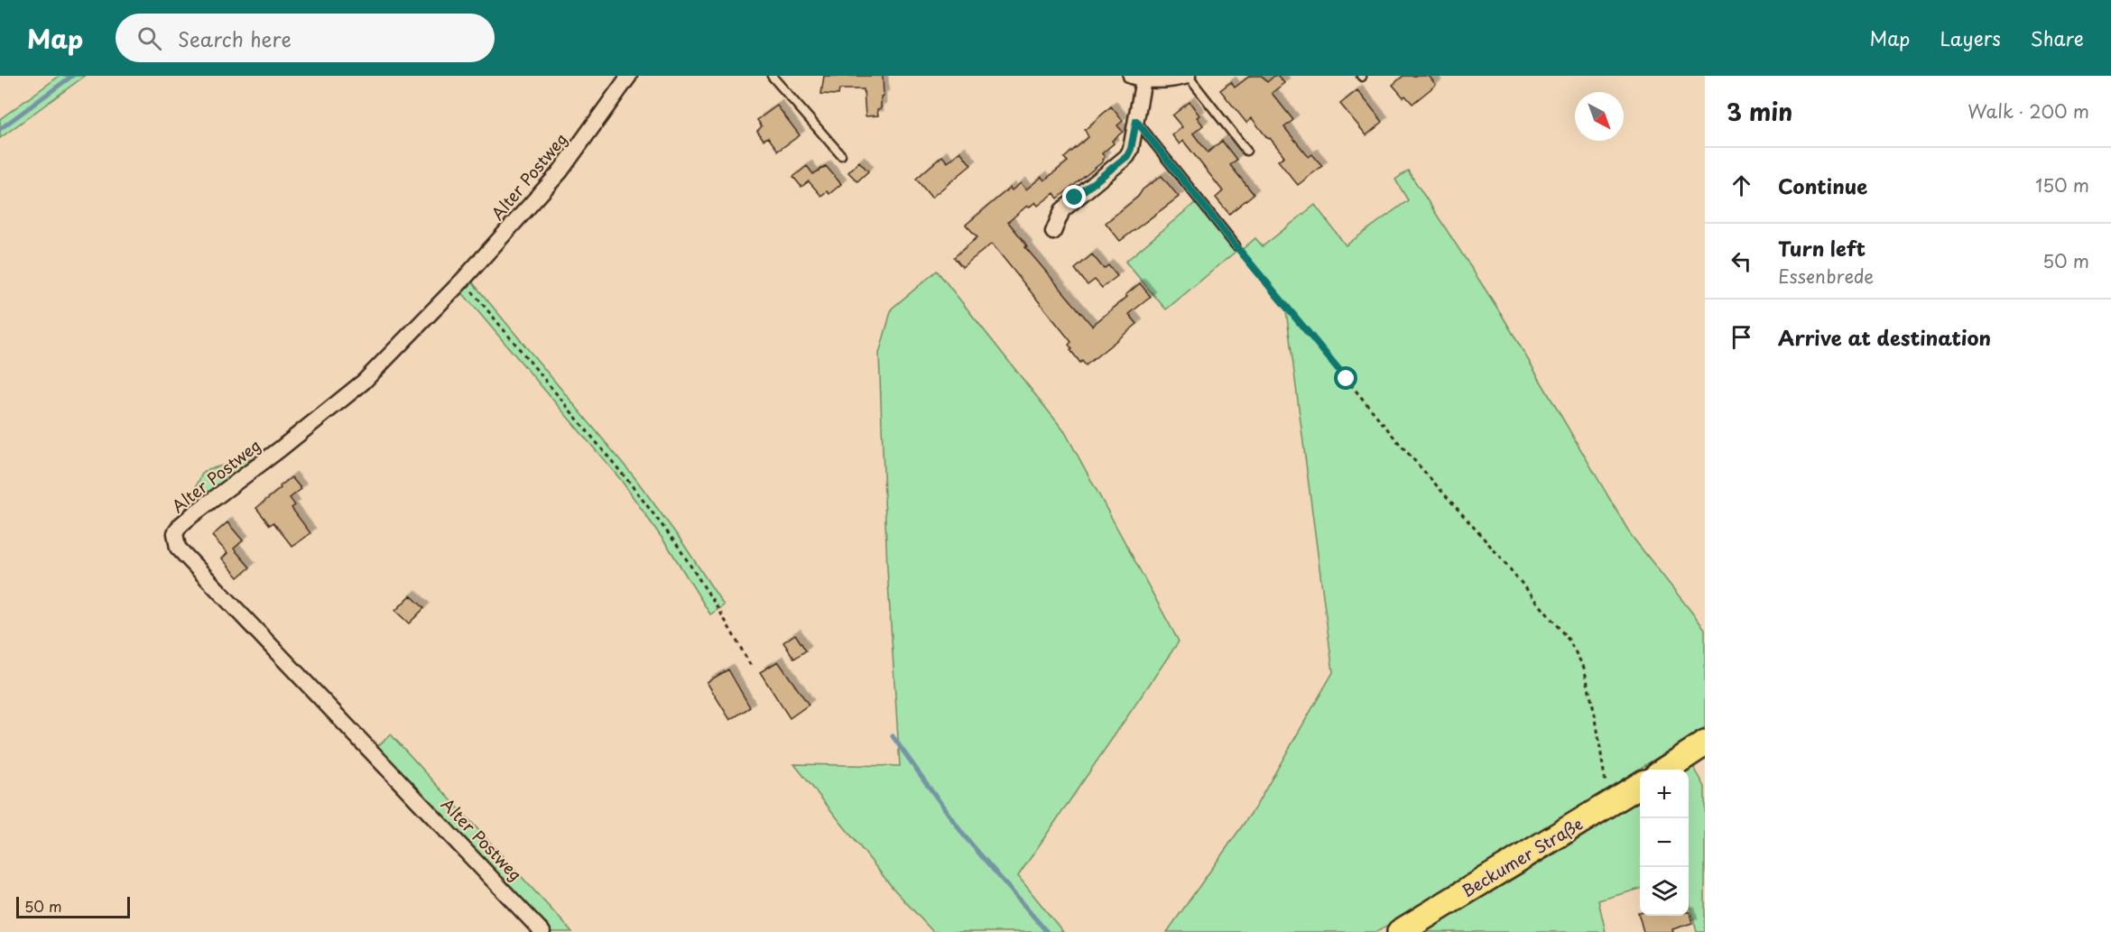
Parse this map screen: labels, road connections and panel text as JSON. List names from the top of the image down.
{
  "streets": {
    "main road": ["Beckumer Straße"],
    "street": ["Alter Postweg"]
  },
  "scale_bar": "50 m",
  "north": "bottom right",
  "page": {
    "header": "Map",
    "search": "Search here",
    "nav": ["Map", "Layers", "Share"],
    "heading": ["3 min", "Walk · 200 m"],
    "list": [
      ["Continue", "150 m"],
      ["Turn left", "Essenbrede", "50 m"],
      "Arrive at destination"
    ],
    "map_buttons": ["+", "−"],
    "scale": "50 m"
  }
}
